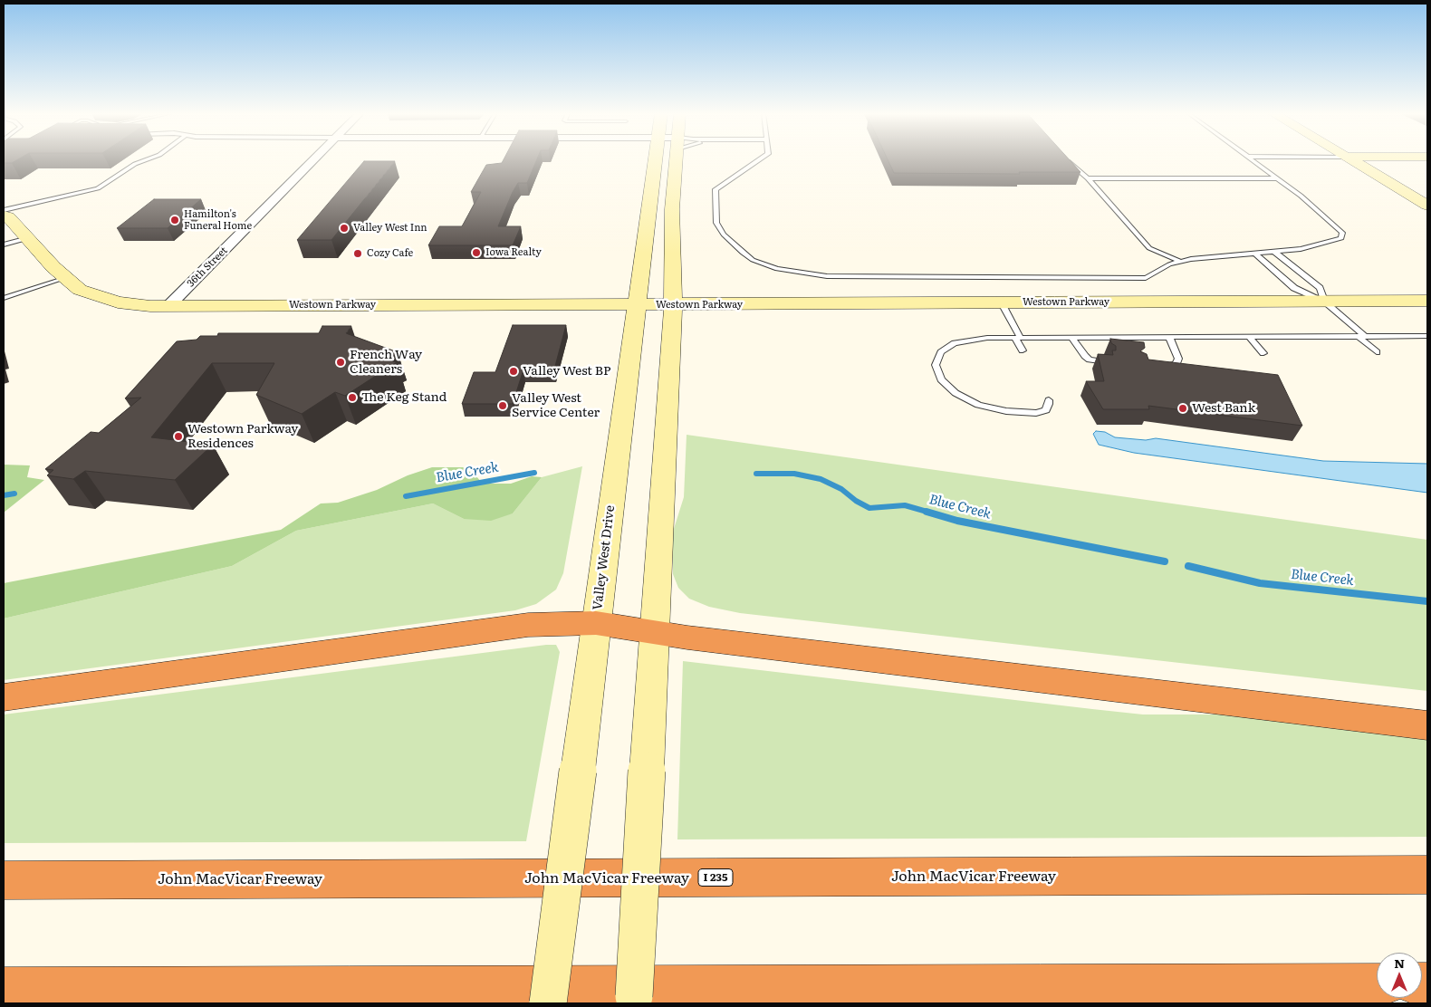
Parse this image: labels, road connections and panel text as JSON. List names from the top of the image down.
{
  "streets": {
    "highway": ["John MacVicar Freeway", "I 235"],
    "main road": ["Westown Parkway", "Valley West Drive"],
    "street": ["36th Street"]
  },
  "crossings": [
    ["36th Street", "Westown Parkway"],
    ["Westown Parkway", "Valley West Drive"]
  ],
  "water": ["Blue Creek"],
  "places": [
    "Hamilton's Funeral Home",
    "Valley West Inn",
    "Iowa Realty",
    "Cozy Cafe",
    "French Way Cleaners",
    "Valley West BP",
    "The Keg Stand",
    "Valley West Service Center",
    "West Bank",
    "Westown Parkway Residences"
  ],
  "north": "top"
}
